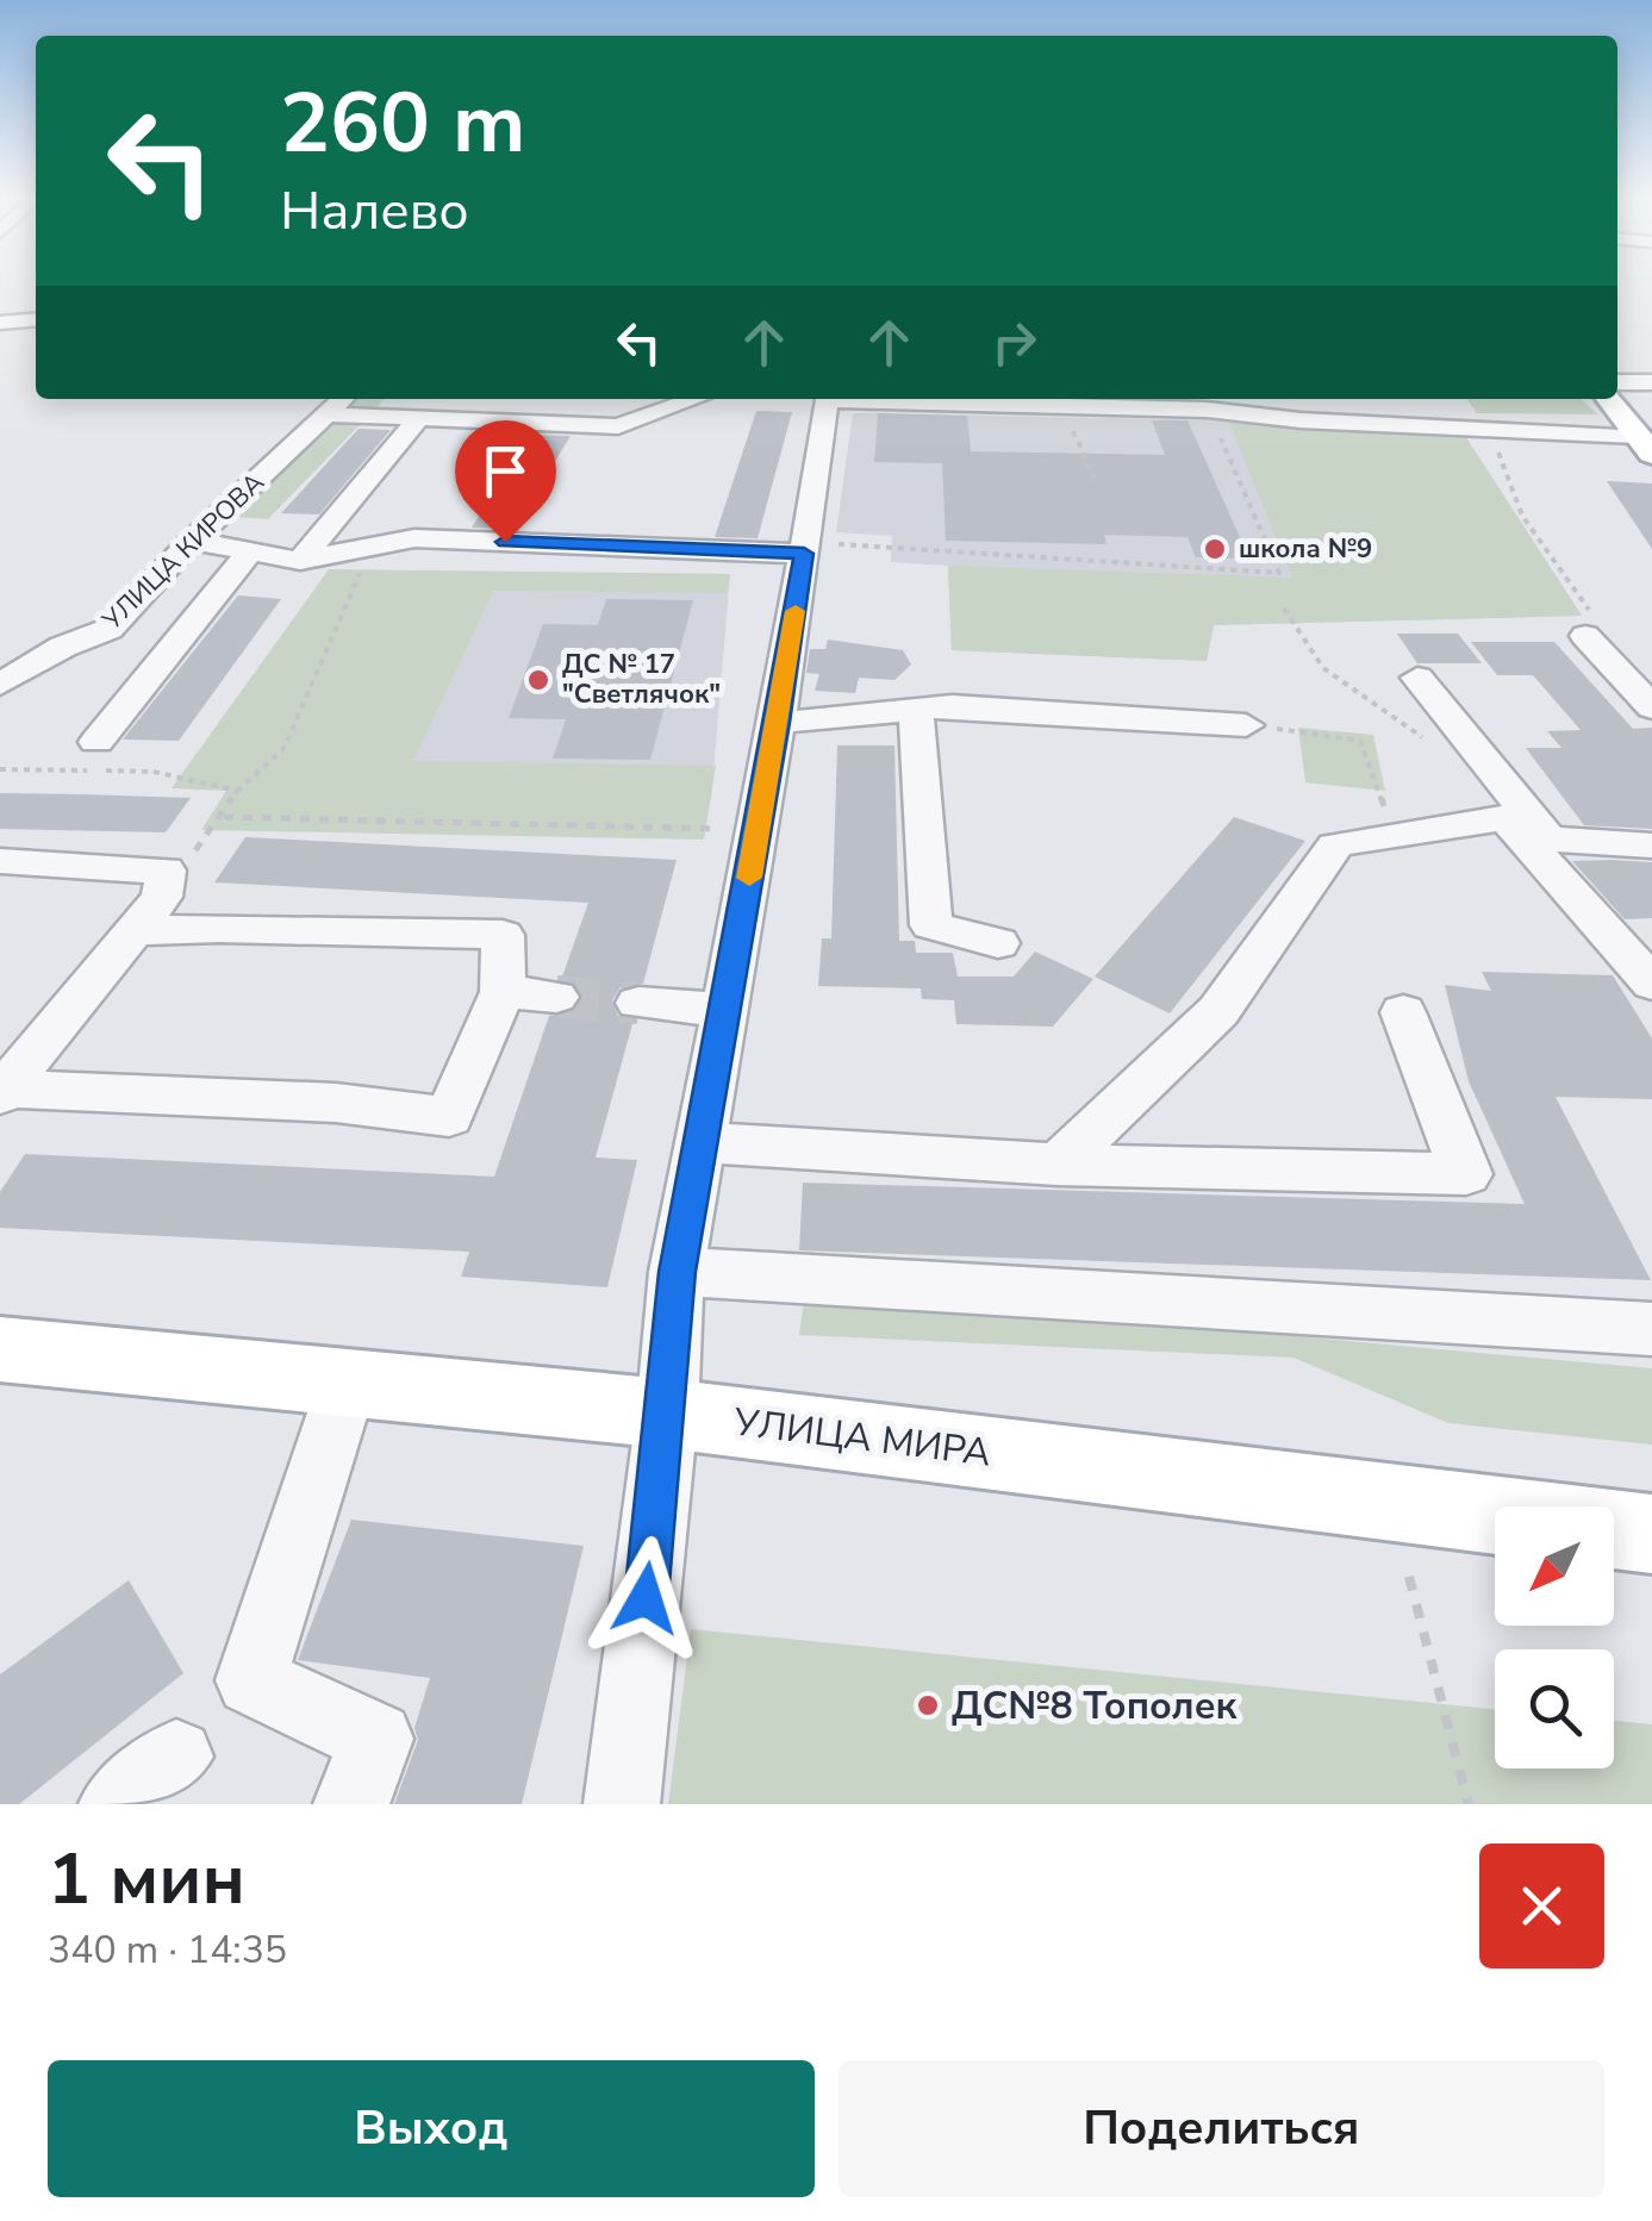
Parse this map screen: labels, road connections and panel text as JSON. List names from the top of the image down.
{
  "streets": {
    "main road": ["УЛИЦА МИРА"],
    "street": ["УЛИЦА КИРОВА"]
  },
  "places": ["школа №9", "ДС № 17 \"Светлячок\"", "ДС№8 Тополек"],
  "north": "bottom left",
  "page": {
    "turn": ["260 m", "Налево"],
    "heading": ["1 мин", "340 m · 14:35"],
    "buttons": ["Выход", "Поделиться"]
  }
}
